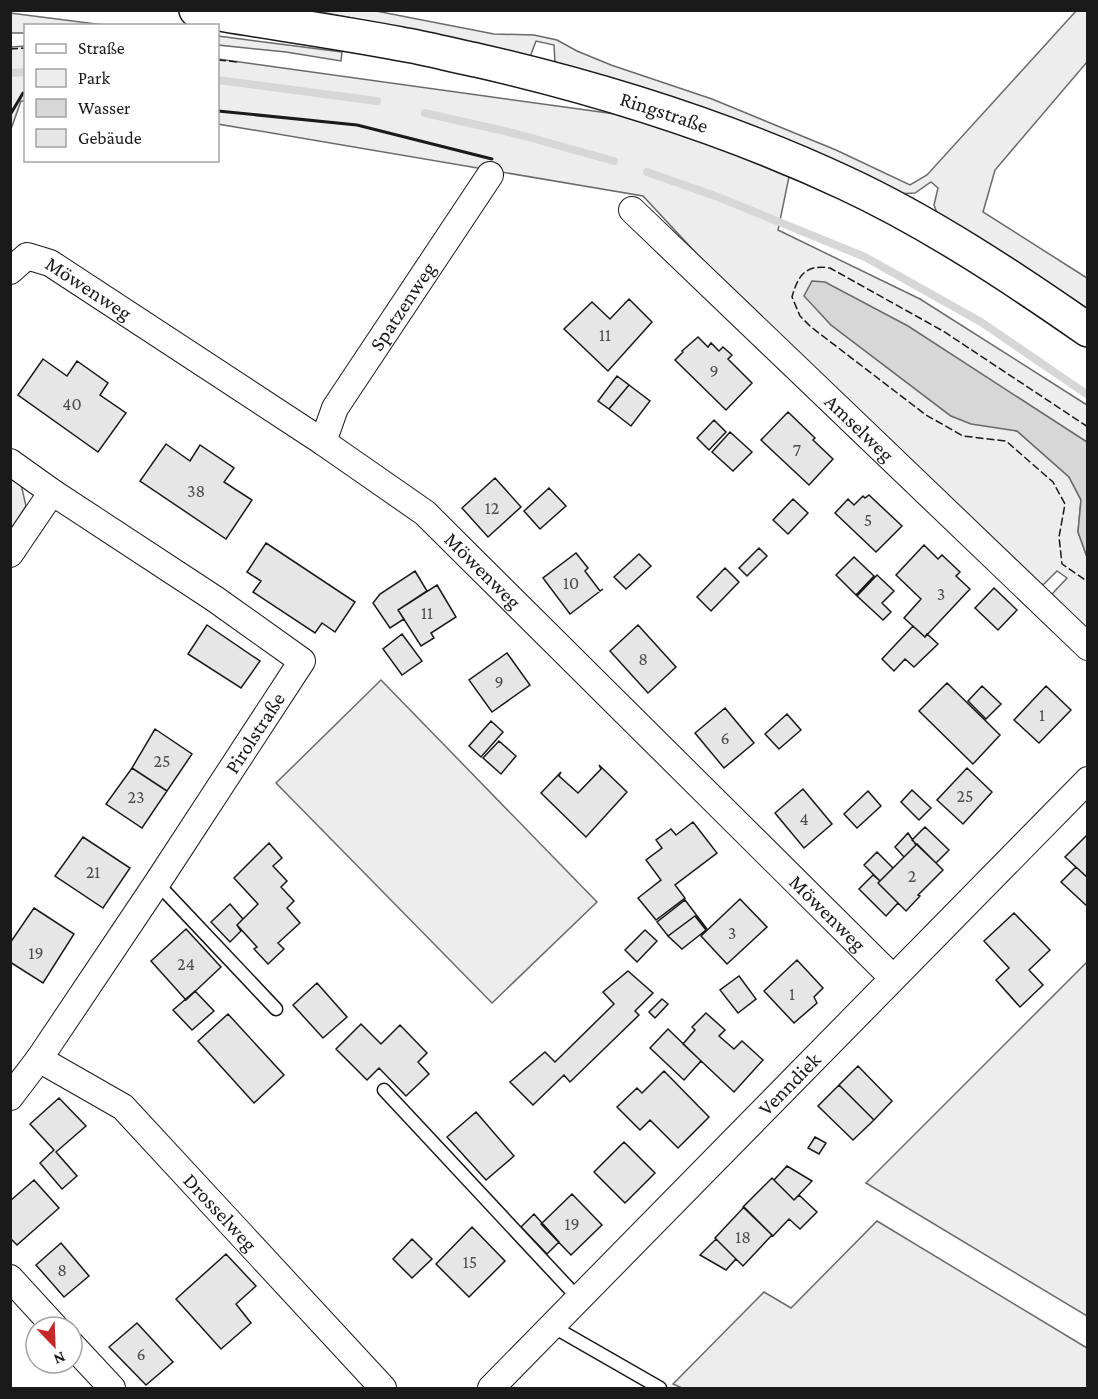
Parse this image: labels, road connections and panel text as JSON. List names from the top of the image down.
{
  "streets": {
    "main road": ["Ringstraße"],
    "street": [
      "Möwenweg",
      "Spatzenweg",
      "Amselweg",
      "Pirolstraße",
      "Venndiek",
      "Drosselweg"
    ]
  },
  "crossings": [
    ["Möwenweg", "Spatzenweg"],
    ["Möwenweg", "Venndiek"],
    ["Pirolstraße", "Drosselweg"]
  ],
  "house_numbers": [
    "11",
    "9",
    "40",
    "7",
    "38",
    "12",
    "5",
    "10",
    "3",
    "11",
    "8",
    "9",
    "1",
    "6",
    "25",
    "25",
    "23",
    "4",
    "21",
    "2",
    "3",
    "19",
    "24",
    "1",
    "19",
    "18",
    "15",
    "8",
    "6"
  ],
  "legend": [
    "Straße",
    "Park",
    "Wasser",
    "Gebäude"
  ],
  "north": "bottom right"
}
